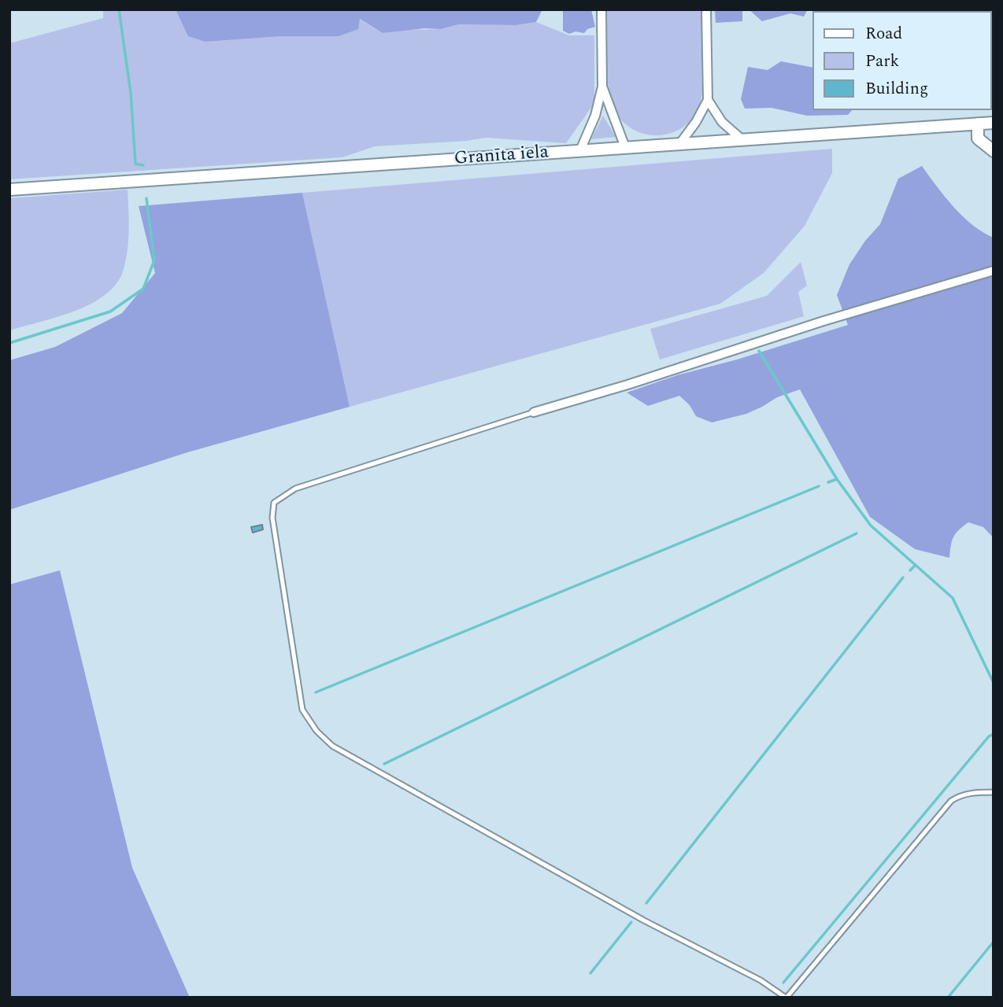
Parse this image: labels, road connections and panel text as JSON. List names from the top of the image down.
{
  "streets": {
    "main road": ["Granīta iela"]
  },
  "legend": ["Road", "Park", "Building"]
}
